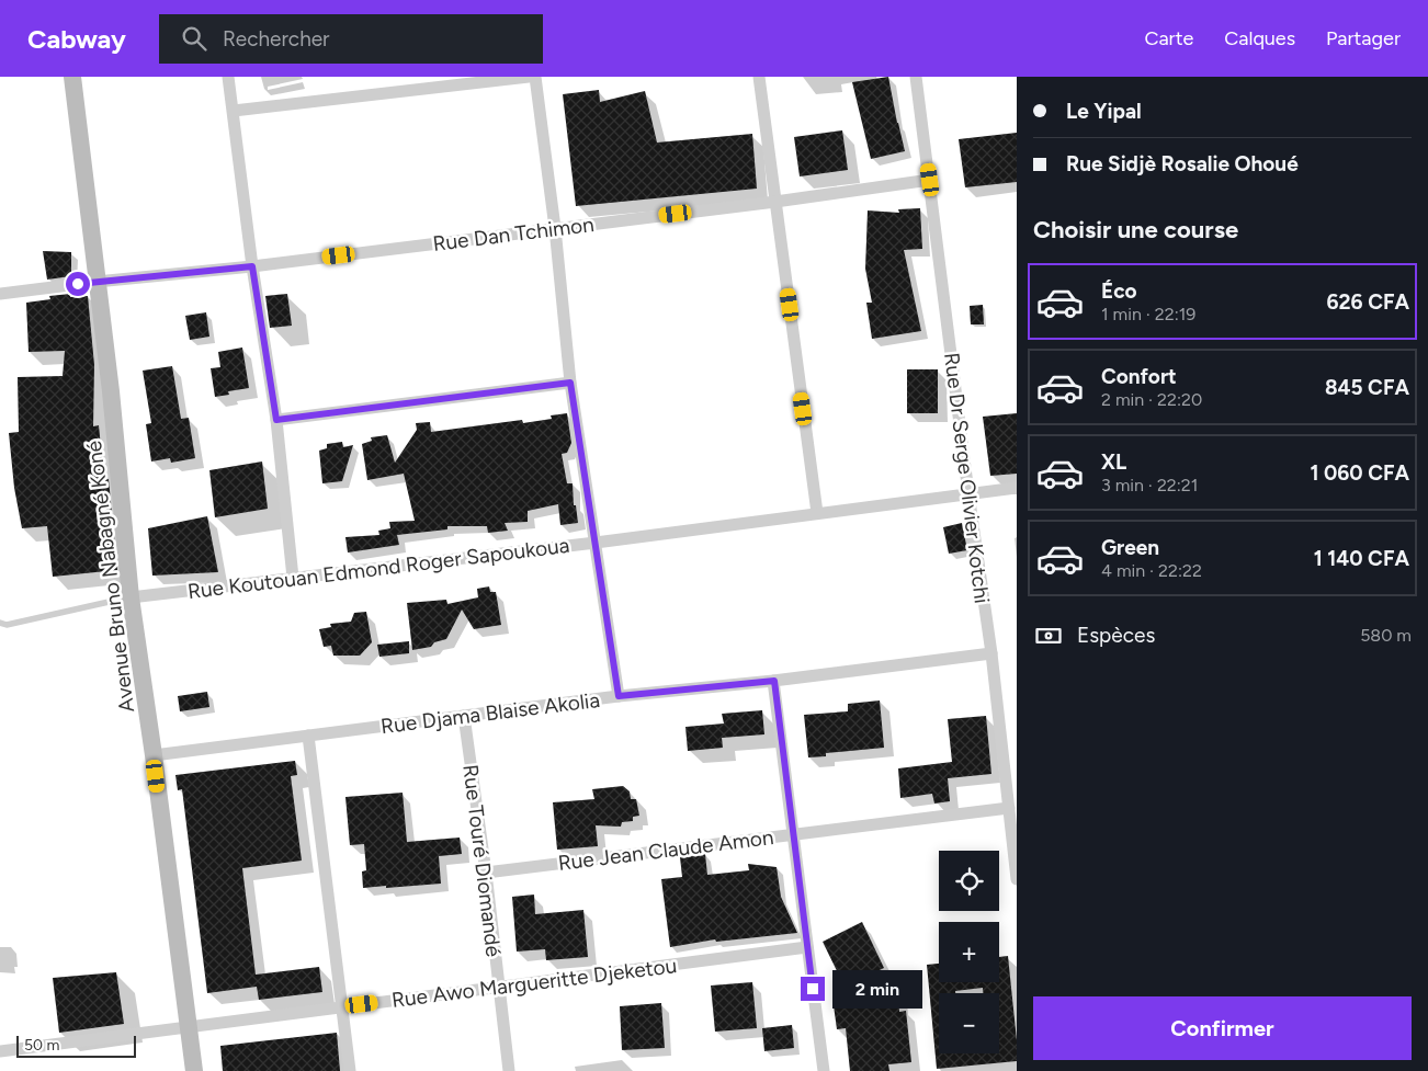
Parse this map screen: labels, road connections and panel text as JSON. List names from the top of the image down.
{
  "streets": {
    "street": [
      "Rue Dan Tchimon",
      "Rue Dr Serge Olivier Kotchi",
      "Rue Koutouan Edmond Roger Sapoukoua",
      "Avenue Bruno Nabagné Koné",
      "Rue Djama Blaise Akolia",
      "Rue Jean Claude Amon",
      "Rue Touré Diomandé",
      "Rue Awo Margueritte Djeketou"
    ]
  },
  "crossings": [
    ["Rue Dan Tchimon", "Rue Dr Serge Olivier Kotchi"],
    ["Rue Dan Tchimon", "Avenue Bruno Nabagné Koné"],
    ["Rue Dr Serge Olivier Kotchi", "Rue Koutouan Edmond Roger Sapoukoua"],
    ["Rue Dr Serge Olivier Kotchi", "Rue Djama Blaise Akolia"],
    ["Rue Dr Serge Olivier Kotchi", "Rue Jean Claude Amon"],
    ["Rue Koutouan Edmond Roger Sapoukoua", "Avenue Bruno Nabagné Koné"],
    ["Avenue Bruno Nabagné Koné", "Rue Djama Blaise Akolia"],
    ["Avenue Bruno Nabagné Koné", "Rue Awo Margueritte Djeketou"],
    ["Rue Djama Blaise Akolia", "Rue Touré Diomandé"],
    ["Rue Jean Claude Amon", "Rue Touré Diomandé"],
    ["Rue Touré Diomandé", "Rue Awo Margueritte Djeketou"]
  ],
  "scale_bar": "50 m",
  "page": {
    "header": "Cabway",
    "search": "Rechercher",
    "nav": ["Carte", "Calques", "Partager"],
    "banner": ["Le Yipal", "Rue Sidjè Rosalie Ohoué"],
    "heading": "Choisir une course",
    "list": [
      {
        "name": "Éco",
        "note": "1 min · 22:19",
        "value": "626 CFA"
      },
      {
        "name": "Confort",
        "note": "2 min · 22:20",
        "value": "845 CFA"
      },
      {
        "name": "XL",
        "note": "3 min · 22:21",
        "value": "1 060 CFA"
      },
      {
        "name": "Green",
        "note": "4 min · 22:22",
        "value": "1 140 CFA"
      }
    ],
    "pay": ["Espèces", "580 m"],
    "map_buttons": ["+", "−"],
    "bubble": "2 min",
    "buttons": "Confirmer",
    "scale": "50 m"
  }
}
